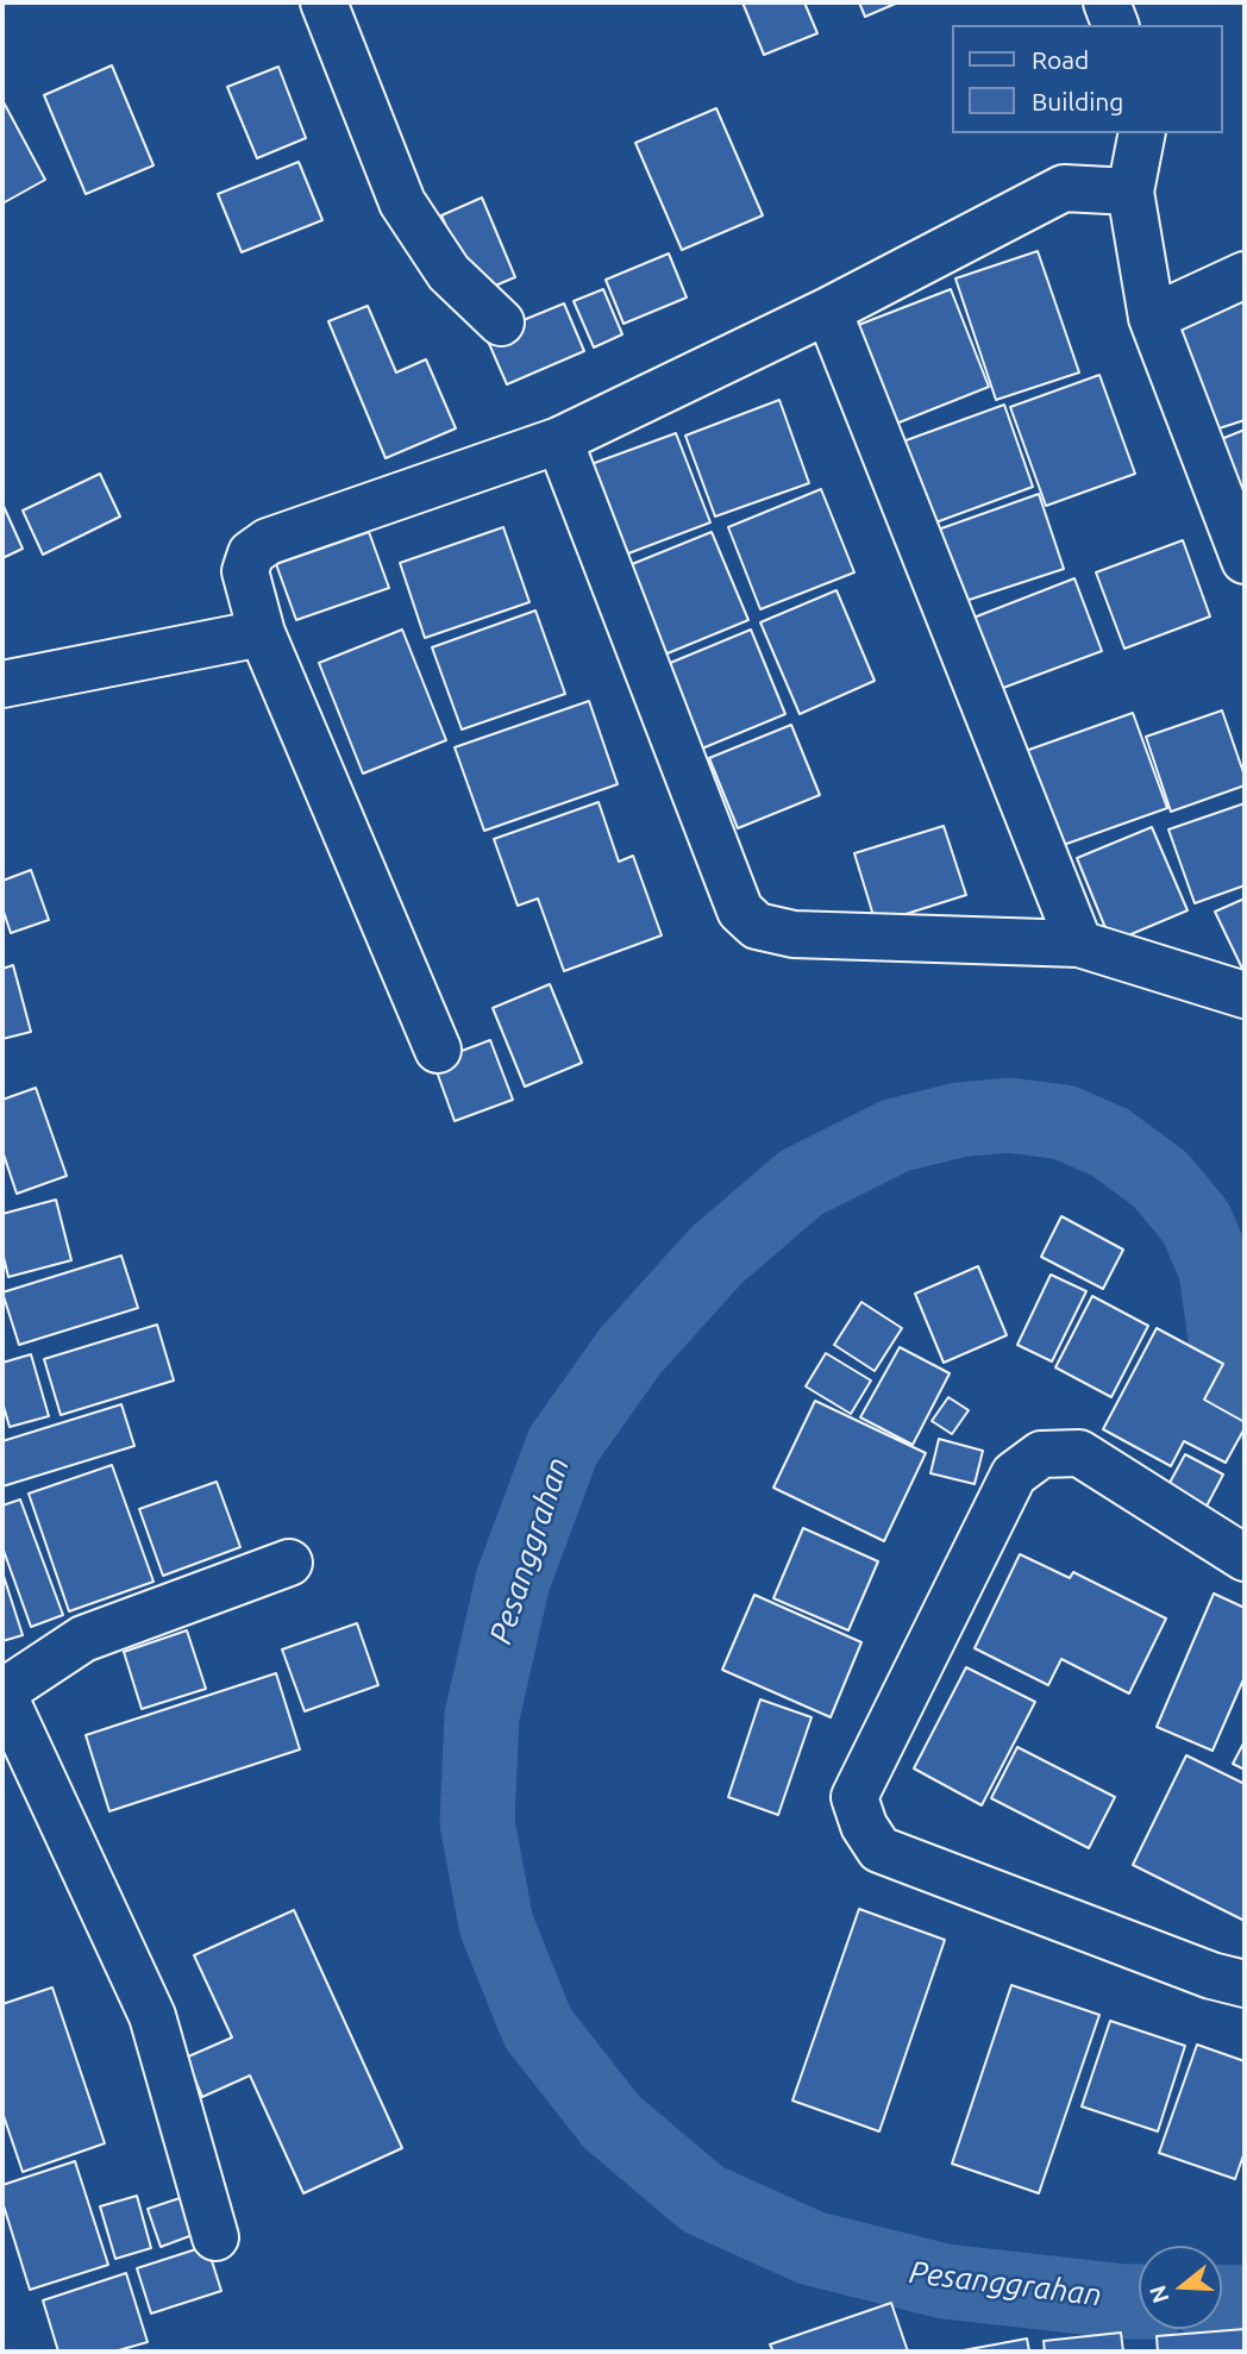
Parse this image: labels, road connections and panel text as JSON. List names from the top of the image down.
{
  "water": ["Pesanggrahan"],
  "legend": ["Road", "Building"],
  "north": "left"
}
